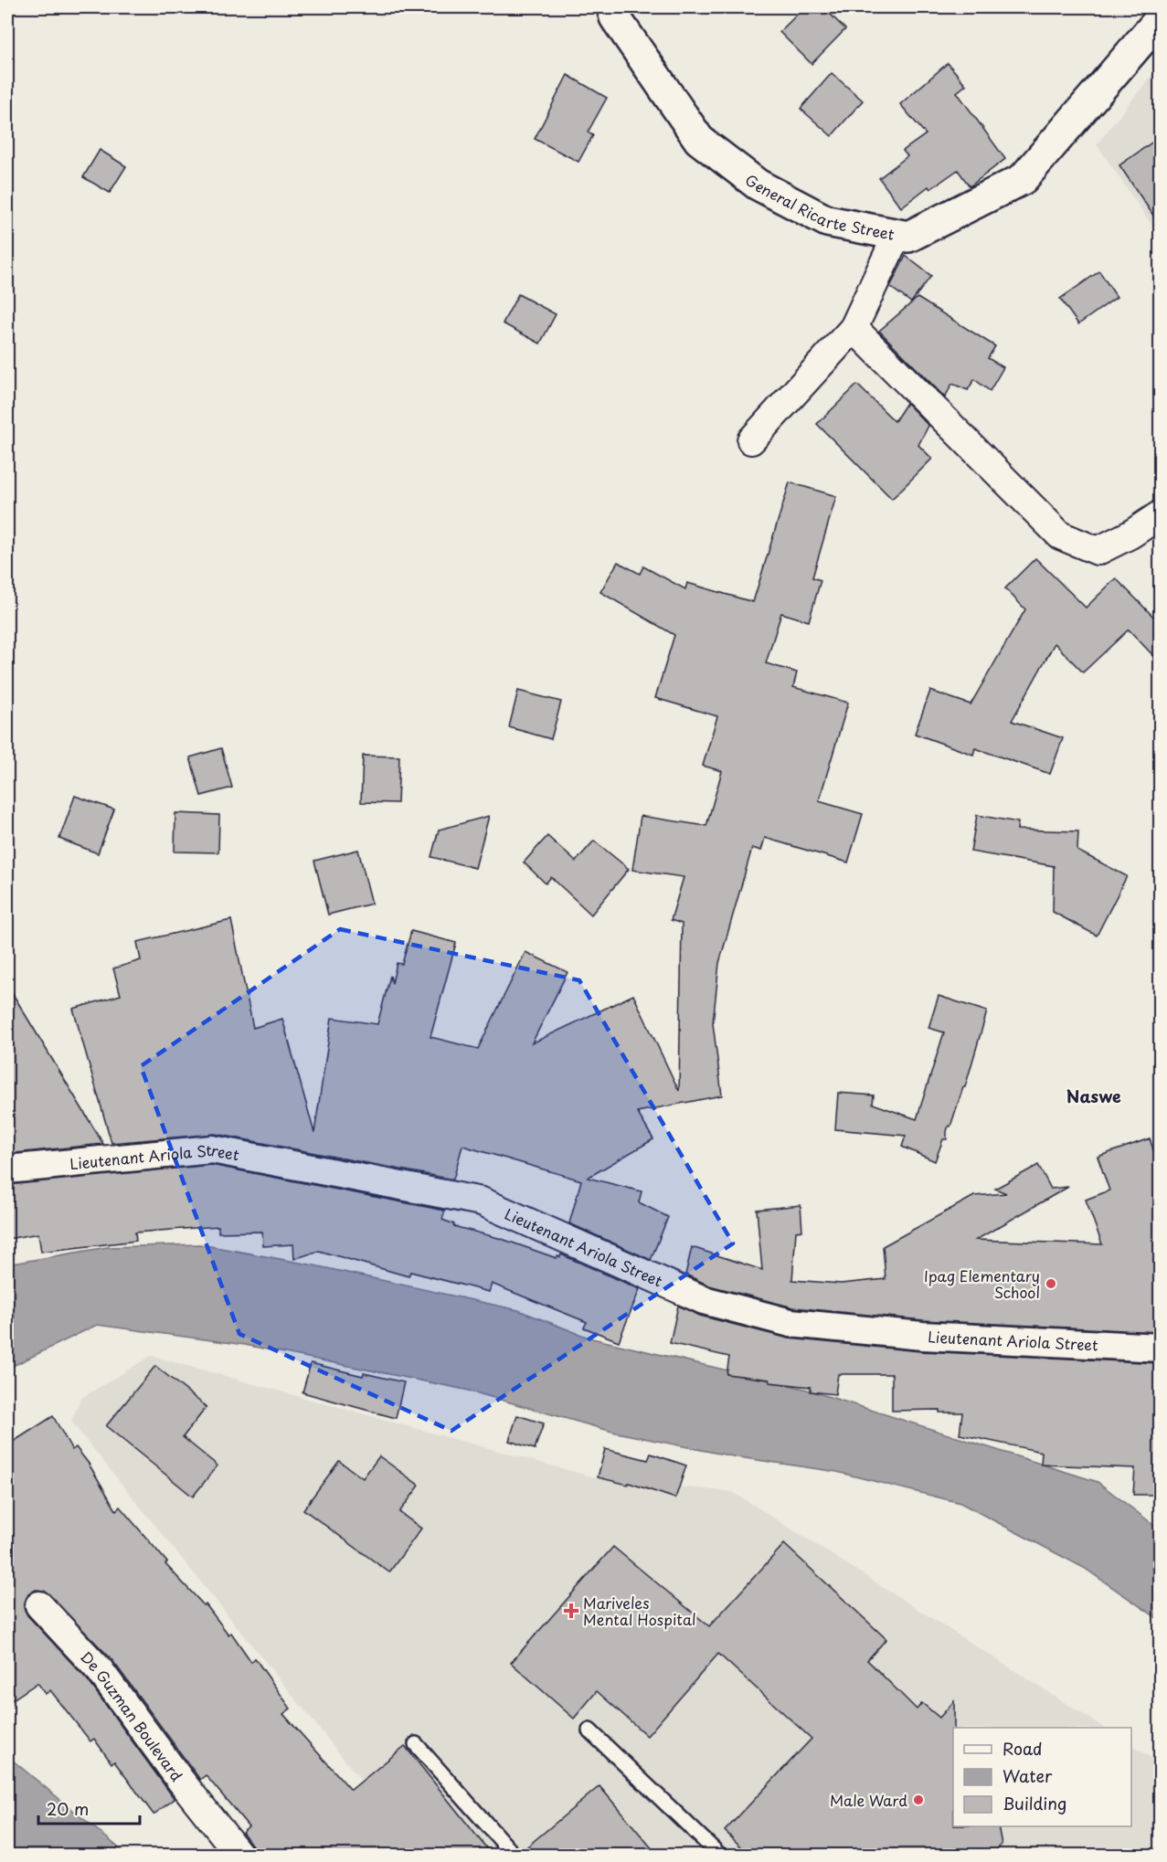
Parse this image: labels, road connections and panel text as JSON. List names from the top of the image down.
{
  "streets": {
    "main road": ["General Ricarte Street"],
    "street": ["Lieutenant Ariola Street", "De Guzman Boulevard"]
  },
  "districts": ["Naswe"],
  "places": {
    "other": ["Ipag Elementary School", "Male Ward"],
    "health": ["Mariveles Mental Hospital"]
  },
  "legend": ["Road", "Water", "Building"],
  "scale_bar": "20 m"
}
